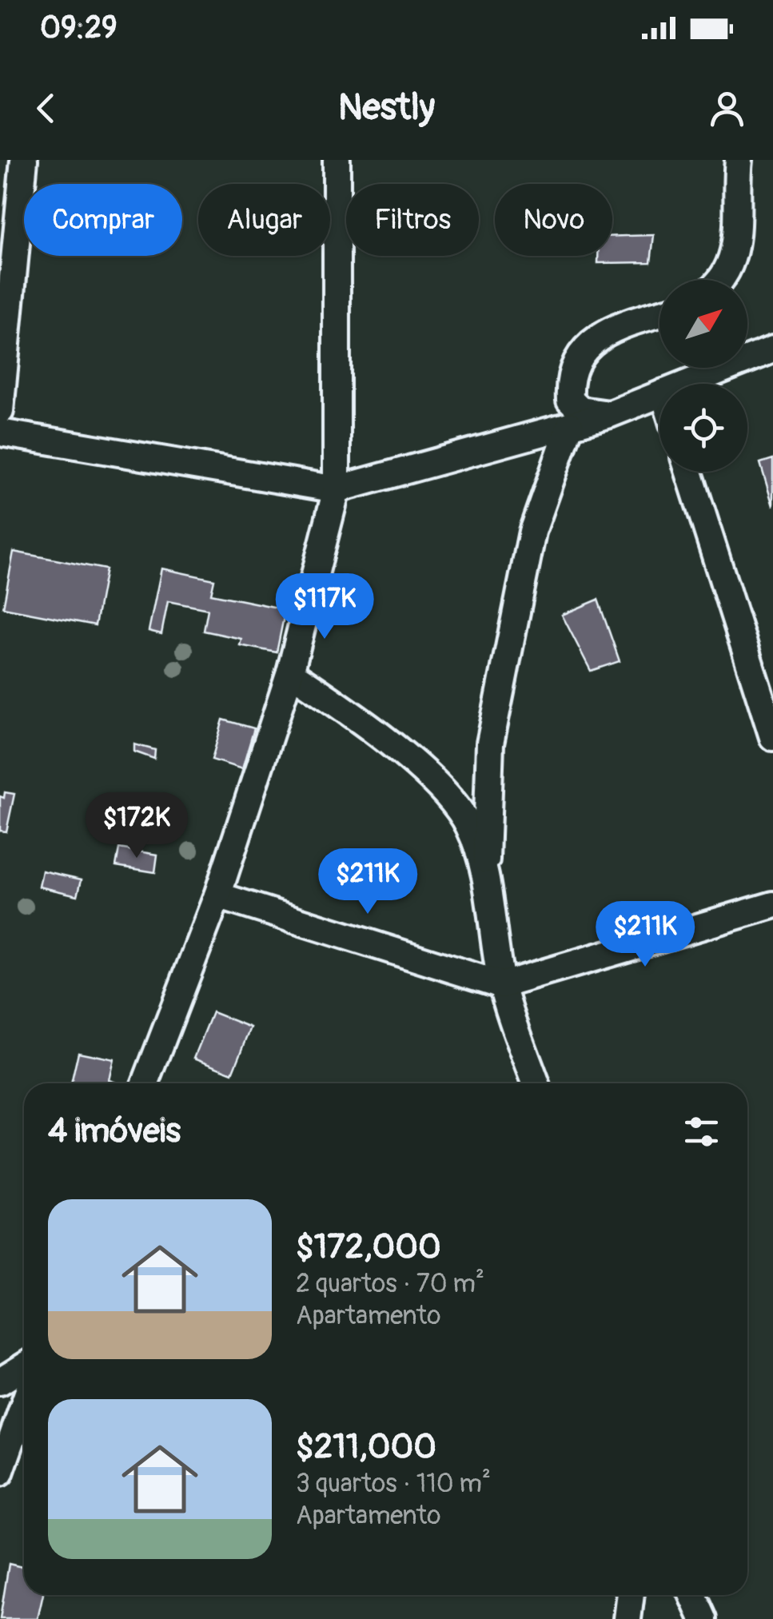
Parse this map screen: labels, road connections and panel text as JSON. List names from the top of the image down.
{
  "north": "top right",
  "page": {
    "status": "09:29",
    "header": "Nestly",
    "chip": [
      "Comprar",
      "Alugar",
      "Filtros",
      "Novo"
    ],
    "price": [
      "$117K",
      "$172K",
      "$211K",
      "$211K"
    ],
    "heading": "4 imóveis",
    "list": [
      {
        "name": "$172,000",
        "note": "2 quartos · 70 m² · Apartamento"
      },
      {
        "name": "$211,000",
        "note": "3 quartos · 110 m² · Apartamento"
      }
    ]
  }
}
